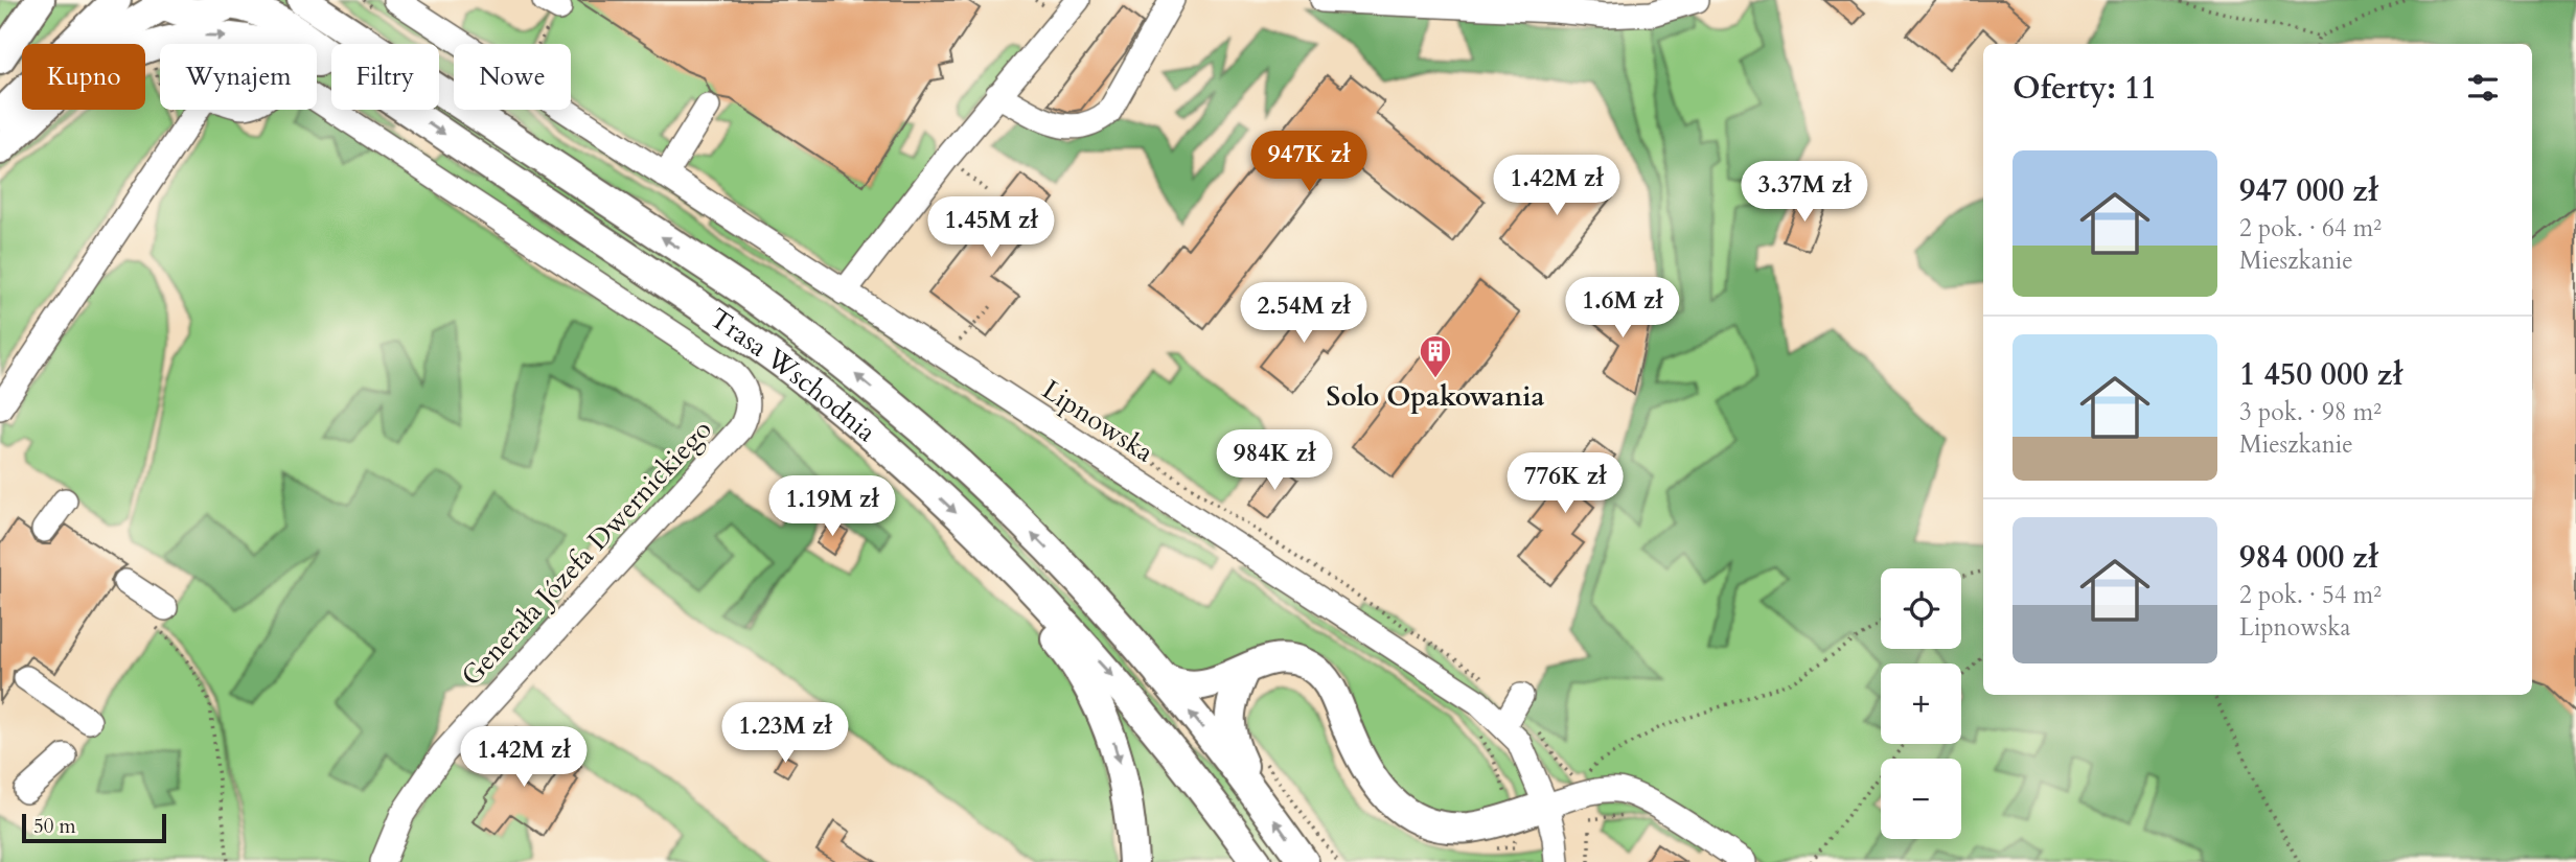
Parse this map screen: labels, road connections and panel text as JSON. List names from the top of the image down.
{
  "streets": {
    "main road": ["Trasa Wschodnia"],
    "street": ["Lipnowska", "Generała Józefa Dwernickiego"]
  },
  "places": {
    "building": ["Solo Opakowania"]
  },
  "scale_bar": "50 m",
  "page": {
    "chip": [
      "Kupno",
      "Wynajem",
      "Filtry",
      "Nowe"
    ],
    "heading": "Oferty: 11",
    "price": [
      "947K zł",
      "1.42M zł",
      "3.37M zł",
      "1.45M zł",
      "1.6M zł",
      "2.54M zł",
      "984K zł",
      "776K zł",
      "1.19M zł",
      "1.23M zł",
      "1.42M zł"
    ],
    "list": [
      {
        "name": "947 000 zł",
        "note": "2 pok. · 64 m² · Mieszkanie"
      },
      {
        "name": "1 450 000 zł",
        "note": "3 pok. · 98 m² · Mieszkanie"
      },
      {
        "name": "984 000 zł",
        "note": "2 pok. · 54 m² · Lipnowska"
      }
    ],
    "map_buttons": ["+", "−"],
    "scale": "50 m"
  }
}
